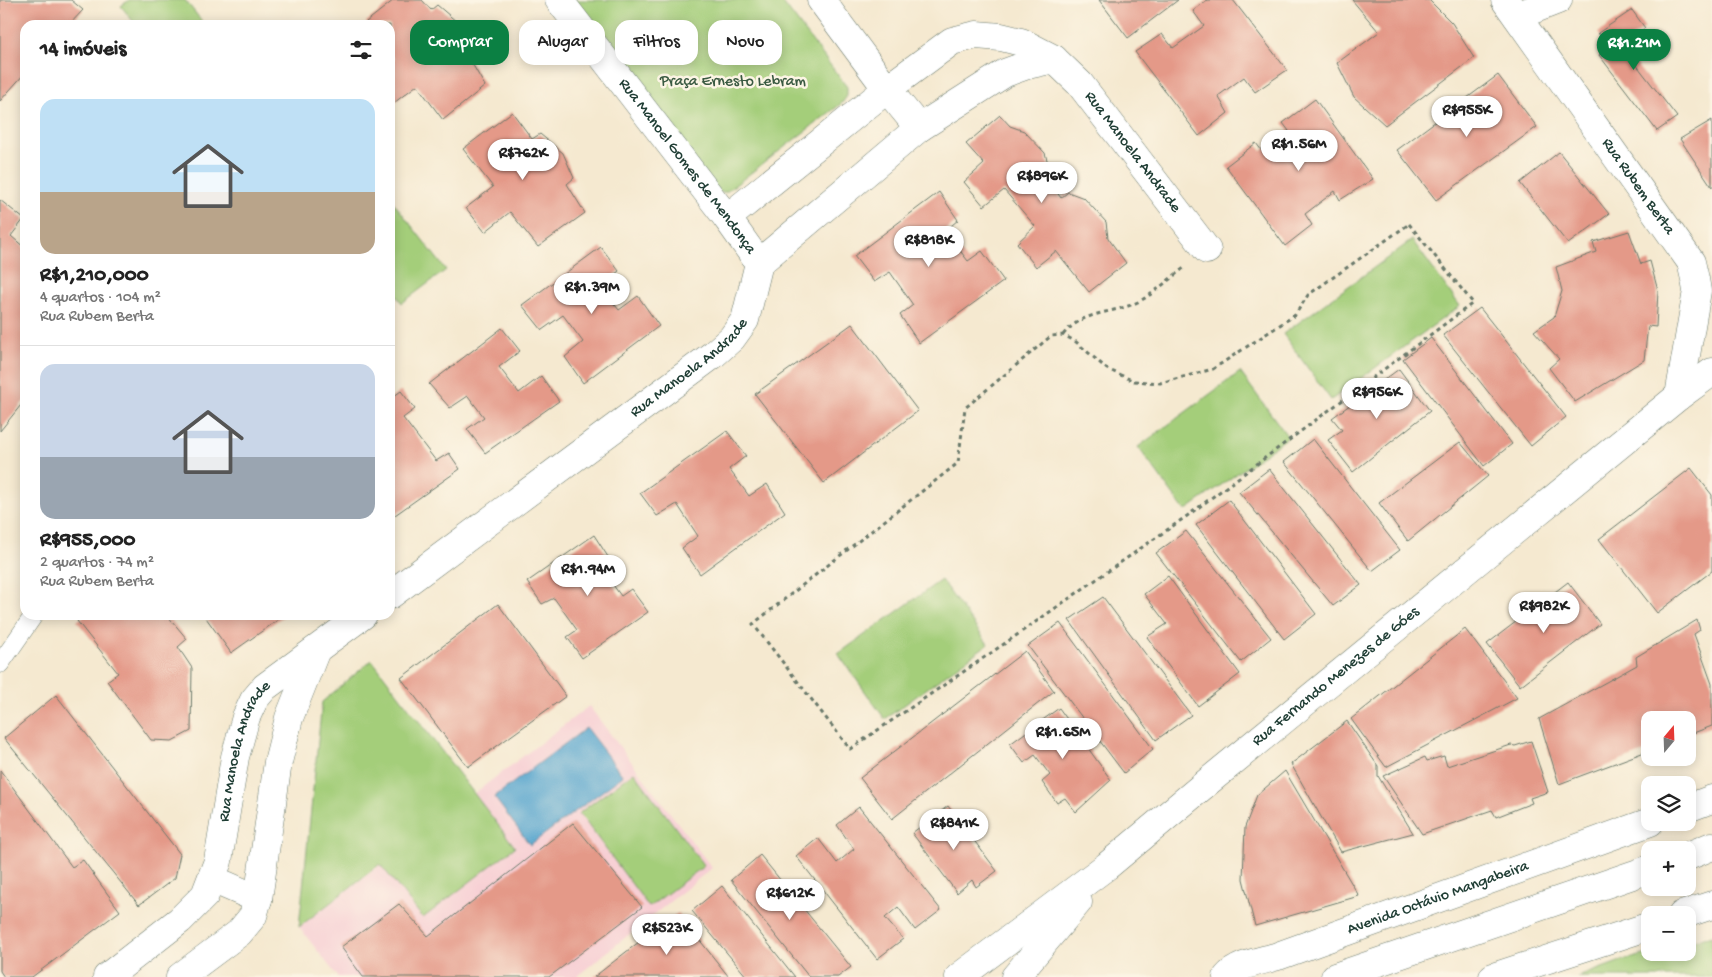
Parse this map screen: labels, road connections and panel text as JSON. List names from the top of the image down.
{
  "streets": {
    "street": [
      "Rua Manoela Andrade",
      "Rua Manoel Gomes de Mendonça",
      "Rua Rubem Berta",
      "Rua Fernando Menezes de Góes",
      "Avenida Octávio Mangabeira"
    ]
  },
  "crossings": [
    ["Rua Manoela Andrade", "Rua Manoel Gomes de Mendonça"],
    ["Rua Rubem Berta", "Rua Fernando Menezes de Góes"]
  ],
  "parks": ["Praça Ernesto Lebram"],
  "north": "top",
  "page": {
    "chip": [
      "Comprar",
      "Alugar",
      "Filtros",
      "Novo"
    ],
    "heading": "14 imóveis",
    "price": [
      "R$1.21M",
      "R$955K",
      "R$1.56M",
      "R$762K",
      "R$896K",
      "R$818K",
      "R$1.39M",
      "R$956K",
      "R$1.94M",
      "R$982K",
      "R$1.65M",
      "R$841K",
      "R$612K",
      "R$523K"
    ],
    "list": [
      {
        "name": "R$1,210,000",
        "note": "4 quartos · 104 m² · Rua Rubem Berta"
      },
      {
        "name": "R$955,000",
        "note": "2 quartos · 74 m² · Rua Rubem Berta"
      }
    ],
    "map_buttons": ["+", "−"]
  }
}
